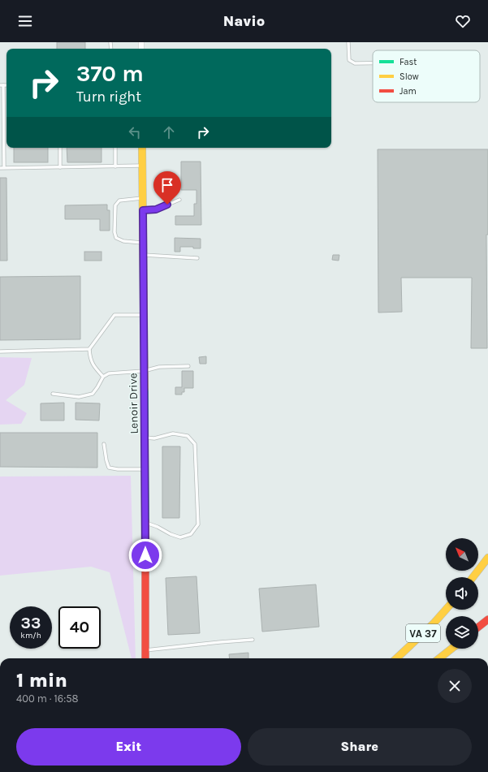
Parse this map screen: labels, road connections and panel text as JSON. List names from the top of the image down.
{
  "streets": {
    "main road": ["Lenoir Drive", "VA 37"]
  },
  "legend": ["Fast", "Slow", "Jam"],
  "north": "top left",
  "page": {
    "header": "Navio",
    "turn": ["370 m", "Turn right"],
    "speed": "33 km/h",
    "limit": "40",
    "heading": ["1 min", "400 m · 16:58"],
    "buttons": ["Exit", "Share"]
  }
}
